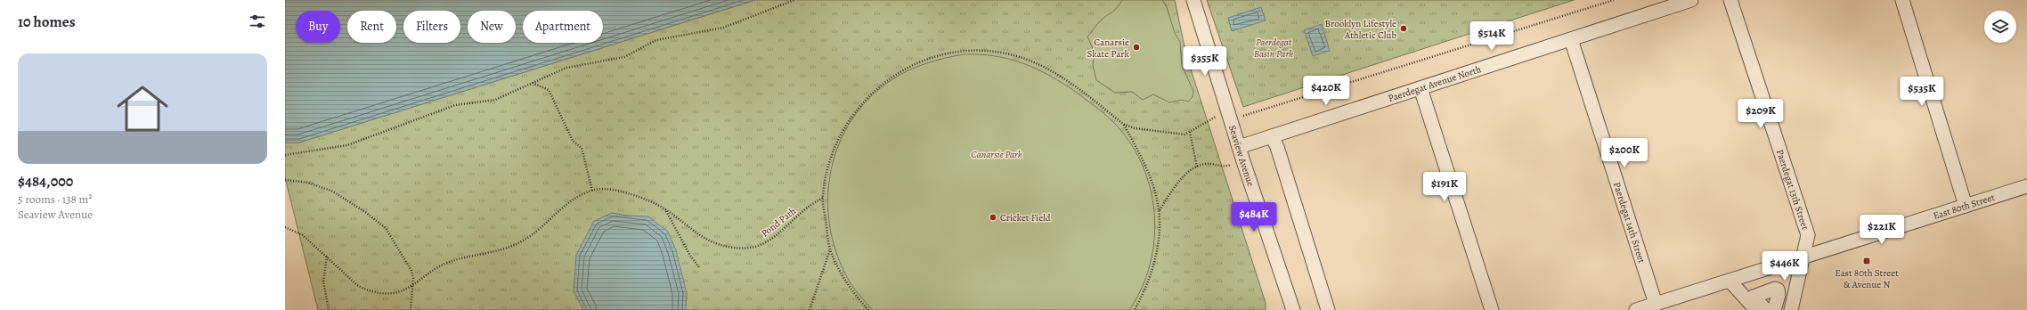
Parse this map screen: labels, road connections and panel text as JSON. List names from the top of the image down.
{
  "streets": {
    "street": [
      "Paerdegat Avenue North",
      "Seaview Avenue",
      "Paerdegat 13th Street",
      "East 80th Street",
      "Paerdegat 14th Street"
    ],
    "path": ["Pond Path"]
  },
  "crossings": [
    ["Paerdegat Avenue North", "Seaview Avenue"],
    ["Paerdegat Avenue North", "Paerdegat 14th Street"],
    ["Paerdegat 13th Street", "East 80th Street"],
    ["East 80th Street", "Paerdegat 14th Street"]
  ],
  "parks": ["Paerdegat Basin Park", "Canarsie Park"],
  "places": {
    "other": ["Brooklyn Lifestyle Athletic Club", "Canarsie Skate Park", "Cricket Field"],
    "transit": ["East 80th Street & Avenue N"]
  },
  "page": {
    "heading": "10 homes",
    "chip": [
      "Buy",
      "Rent",
      "Filters",
      "New",
      "Apartment"
    ],
    "price": [
      "$514K",
      "$355K",
      "$420K",
      "$535K",
      "$209K",
      "$200K",
      "$191K",
      "$484K",
      "$221K",
      "$446K"
    ],
    "list": [
      {
        "name": "$484,000",
        "note": "5 rooms · 138 m² · Seaview Avenue"
      }
    ]
  }
}
